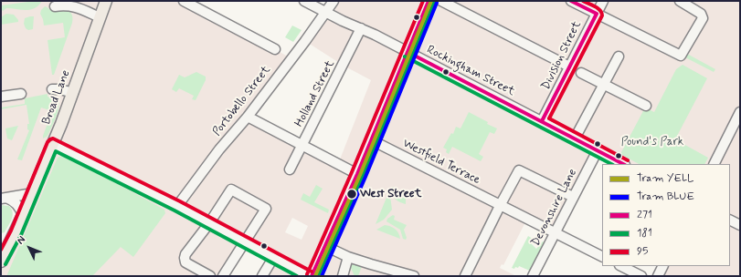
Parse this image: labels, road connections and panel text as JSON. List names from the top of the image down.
{
  "streets": {
    "main road": ["Broad Lane"],
    "street": [
      "Division Street",
      "Rockingham Street",
      "Holland Street",
      "Portobello Street",
      "Westfield Terrace",
      "Devonshire Lane"
    ]
  },
  "crossings": [
    ["Division Street", "Rockingham Street"],
    ["Rockingham Street", "Holland Street"],
    ["Rockingham Street", "Portobello Street"],
    ["Rockingham Street", "Devonshire Lane"],
    ["Westfield Terrace", "Devonshire Lane"]
  ],
  "parks": ["Pound's Park"],
  "places": ["West Street"],
  "lines": [
    "tram line YELL",
    "transit line 271",
    "transit line 95",
    "tram line BLUE",
    "transit line 181"
  ],
  "legend": [
    "Tram YELL",
    "Tram BLUE",
    "271",
    "181",
    "95"
  ],
  "north": "top left"
}
